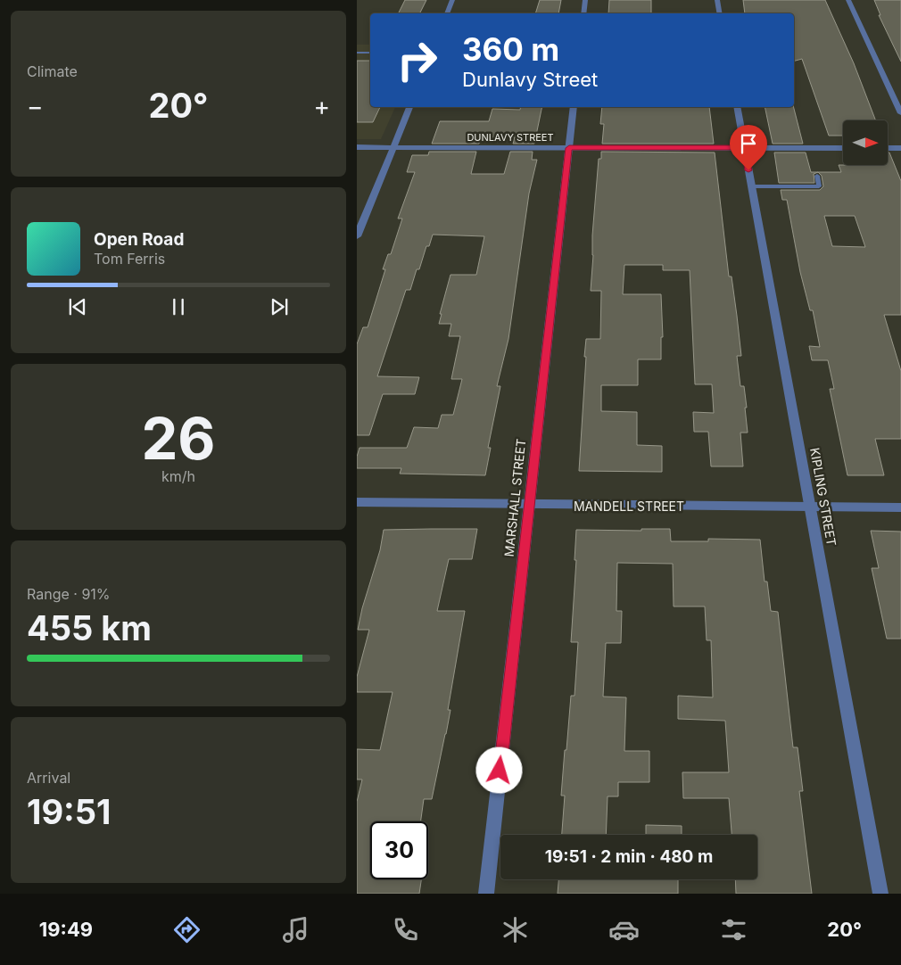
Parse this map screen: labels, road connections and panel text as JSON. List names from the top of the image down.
{
  "streets": {
    "street": [
      "DUNLAVY STREET",
      "KIPLING STREET",
      "MARSHALL STREET",
      "MANDELL STREET"
    ]
  },
  "crossings": [
    ["DUNLAVY STREET", "KIPLING STREET"],
    ["DUNLAVY STREET", "MARSHALL STREET"],
    ["KIPLING STREET", "MANDELL STREET"],
    ["MARSHALL STREET", "MANDELL STREET"]
  ],
  "north": "right",
  "page": {
    "tile": [
      "Climate",
      ["26", "km/h"],
      ["Range · 91%", "455 km"],
      ["Arrival", "19:51"]
    ],
    "turn": ["360 m", "Dunlavy Street"],
    "heat": ["−", "20°", "+"],
    "song": ["Open Road", "Tom Ferris"],
    "limit": "30",
    "trip": "19:51 · 2 min · 480 m",
    "tabs": ["19:49", "20°"]
  }
}
